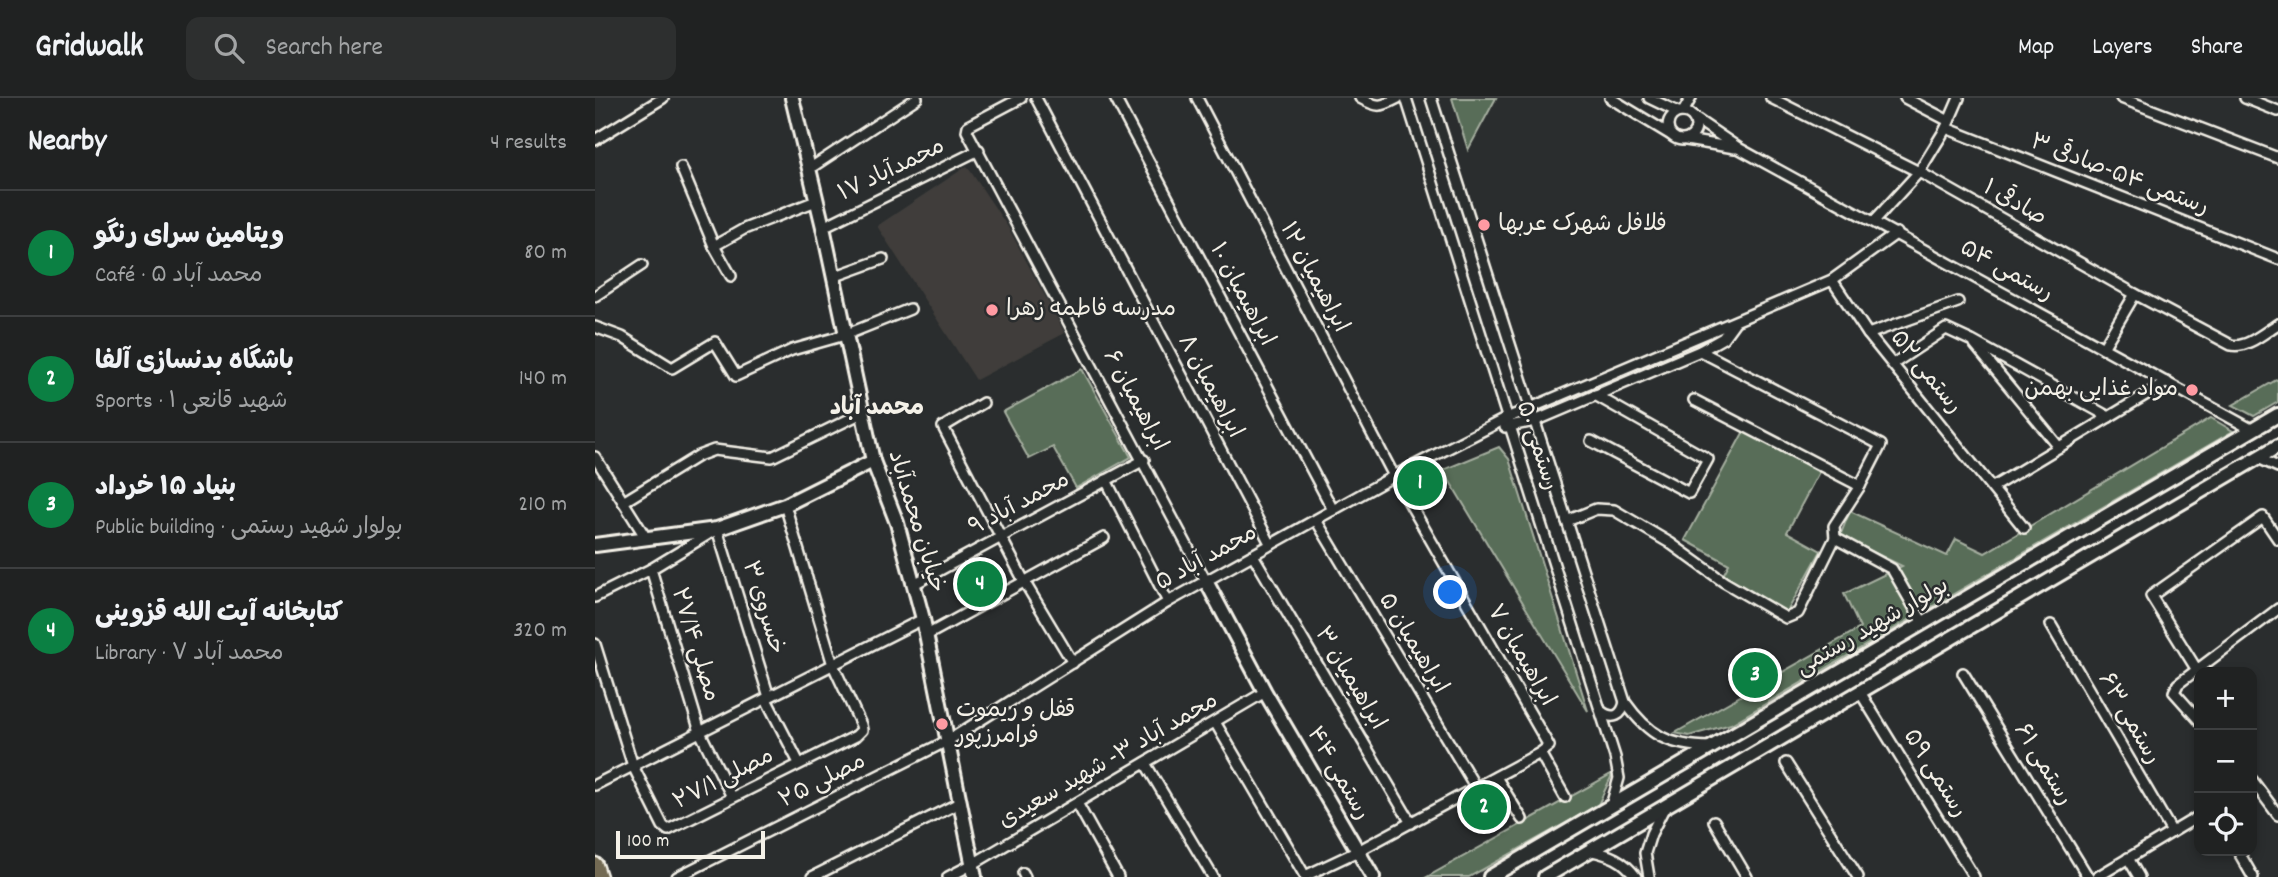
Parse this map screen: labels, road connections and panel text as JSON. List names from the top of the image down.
{
  "streets": {
    "main road": ["خیابان محمدآباد", "بولوار شهید رستمی", "رستمی ۴۴"],
    "street": [
      "محمدآباد ۱۷",
      "رستمی ۵۴-صادقی ۳",
      "صادقی ۱",
      "رستمی ۵۴",
      "ابراهیمیان ۱۲",
      "ابراهیمیان ۱۰",
      "رستمی ۵۲",
      "ابراهیمیان ۸",
      "ابراهیمیان ۶",
      "رستمی ۵۰",
      "محمد آباد ۹",
      "محمد آباد ۵",
      "خسروی ۳",
      "ابراهیمیان ۵",
      "مصلی ۲۷/۴",
      "ابراهیمیان ۷",
      "ابراهیمیان ۳",
      "رستمی ۶۳",
      "محمد آباد ۳- شهید سعیدی",
      "رستمی ۶۱",
      "رستمی ۵۹",
      "مصلی ۲۷/۱",
      "مصلی ۲۵"
    ]
  },
  "crossings": [
    ["محمدآباد ۱۷", "ابراهیمیان ۶"],
    ["محمدآباد ۱۷", "خیابان محمدآباد"],
    ["رستمی ۵۴", "بولوار شهید رستمی"],
    ["ابراهیمیان ۱۲", "محمد آباد ۵"],
    ["ابراهیمیان ۱۲", "ابراهیمیان ۷"],
    ["ابراهیمیان ۱۰", "محمد آباد ۵"],
    ["ابراهیمیان ۸", "محمد آباد ۵"],
    ["ابراهیمیان ۶", "محمد آباد ۹"],
    ["ابراهیمیان ۶", "محمد آباد ۵"],
    ["ابراهیمیان ۶", "رستمی ۴۴"],
    ["رستمی ۵۰", "محمد آباد ۵"],
    ["رستمی ۵۰", "بولوار شهید رستمی"],
    ["محمد آباد ۹", "خیابان محمدآباد"],
    ["خیابان محمدآباد", "محمد آباد ۵"],
    ["خیابان محمدآباد", "محمد آباد ۳- شهید سعیدی"],
    ["خیابان محمدآباد", "مصلی ۲۵"],
    ["محمد آباد ۵", "ابراهیمیان ۵"],
    ["محمد آباد ۵", "ابراهیمیان ۷"],
    ["محمد آباد ۵", "ابراهیمیان ۳"],
    ["محمد آباد ۵", "رستمی ۴۴"],
    ["محمد آباد ۵", "مصلی ۲۵"],
    ["خسروی ۳", "مصلی ۲۷/۱"],
    ["بولوار شهید رستمی", "رستمی ۵۹"],
    ["مصلی ۲۷/۴", "مصلی ۲۷/۱"],
    ["محمد آباد ۳- شهید سعیدی", "رستمی ۴۴"]
  ],
  "districts": ["محمد آباد"],
  "places": [
    "فلافل شهرک عربها",
    "مدرسه فاطمه زهرا",
    "مواد غذایی بهمن",
    "قفل و ریموت فرامرزپور"
  ],
  "scale_bar": "100 m",
  "page": {
    "header": "Gridwalk",
    "search": "Search here",
    "nav": ["Map", "Layers", "Share"],
    "heading": ["Nearby", "4 results"],
    "list": [
      {
        "mark": "1",
        "name": "ویتامین سرای رنگو",
        "note": "Café · محمد آباد ۵",
        "value": "80 m"
      },
      {
        "mark": "2",
        "name": "باشگاه بدنسازی آلفا",
        "note": "Sports · شهید قانعی ۱",
        "value": "140 m"
      },
      {
        "mark": "3",
        "name": "بنیاد ۱۵ خرداد",
        "note": "Public building · بولوار شهید رستمی",
        "value": "210 m"
      },
      {
        "mark": "4",
        "name": "کتابخانه آیت الله قزوینی",
        "note": "Library · محمد آباد ۷",
        "value": "320 m"
      }
    ],
    "pins": [
      "1",
      "4",
      "3",
      "2"
    ],
    "map_buttons": ["+", "−"],
    "scale": "100 m"
  }
}
